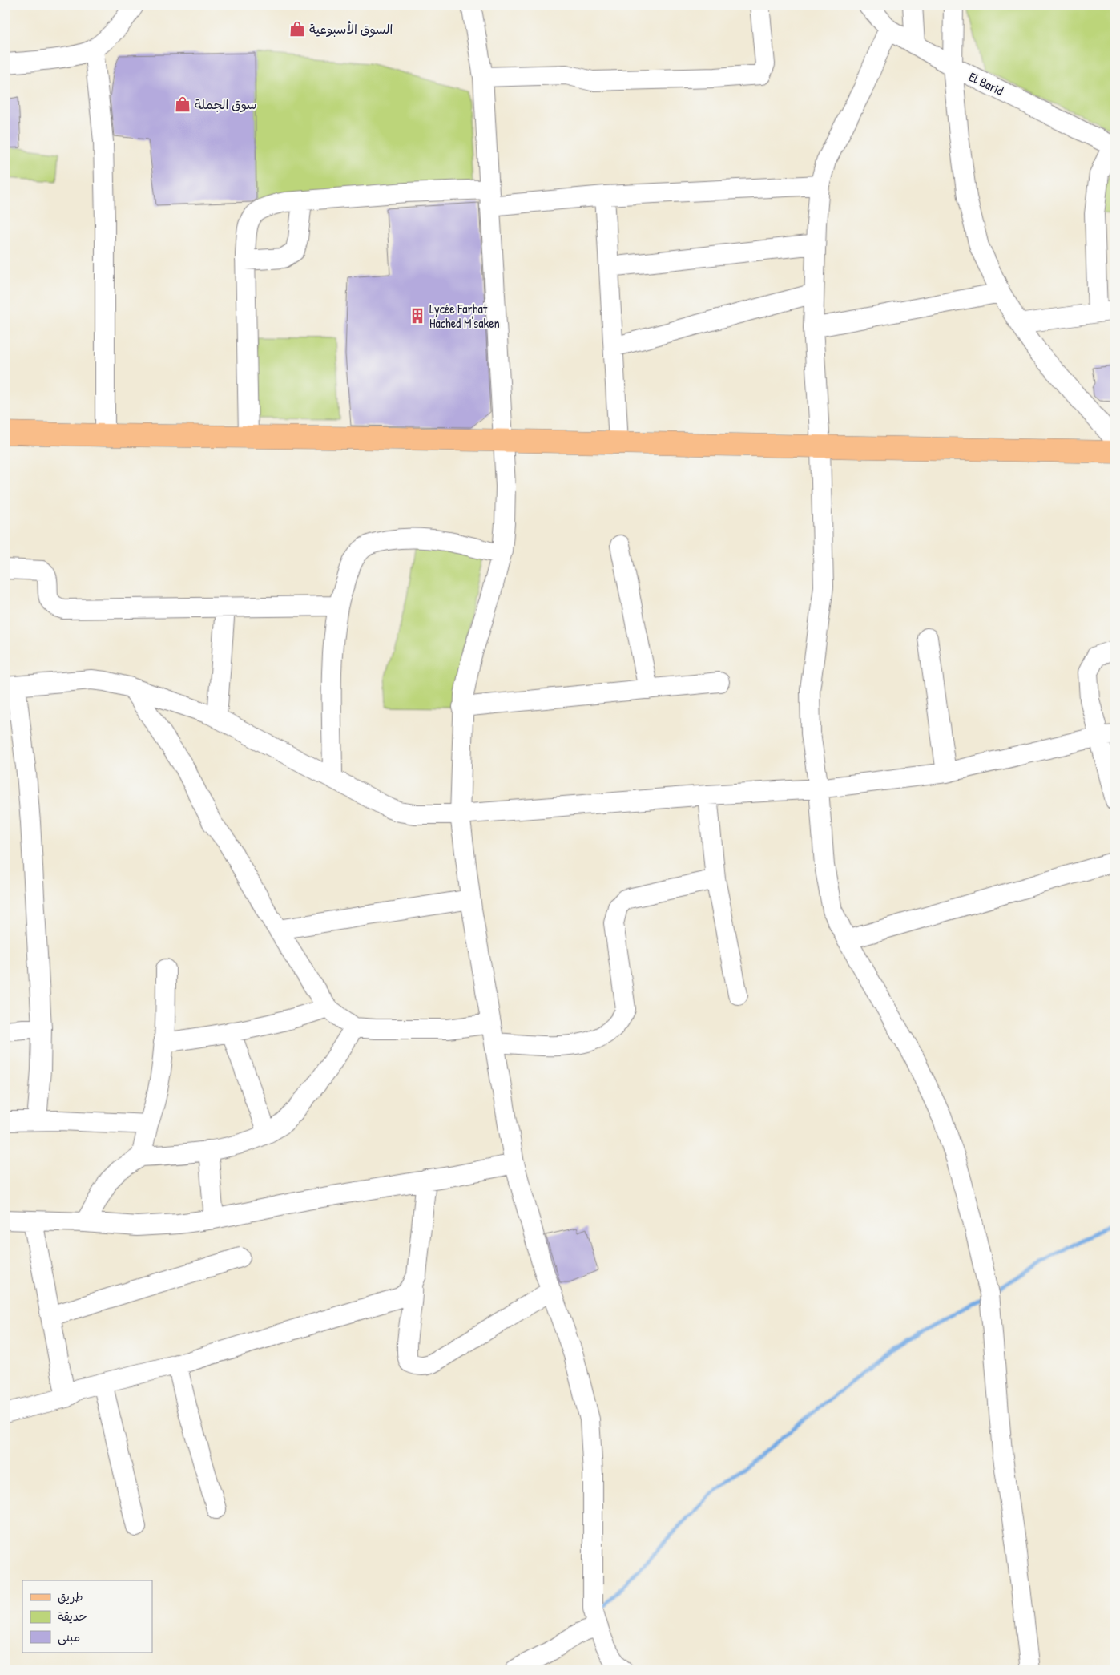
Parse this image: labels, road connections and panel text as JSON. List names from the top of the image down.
{
  "streets": {
    "street": ["El Barid"]
  },
  "places": {
    "shop": ["السوق اﻷسبوعية", "سوق الجملة"],
    "building": ["Lycée Farhat Hached M'saken"]
  },
  "legend": ["طريق", "حديقة", "مبنى"]
}
